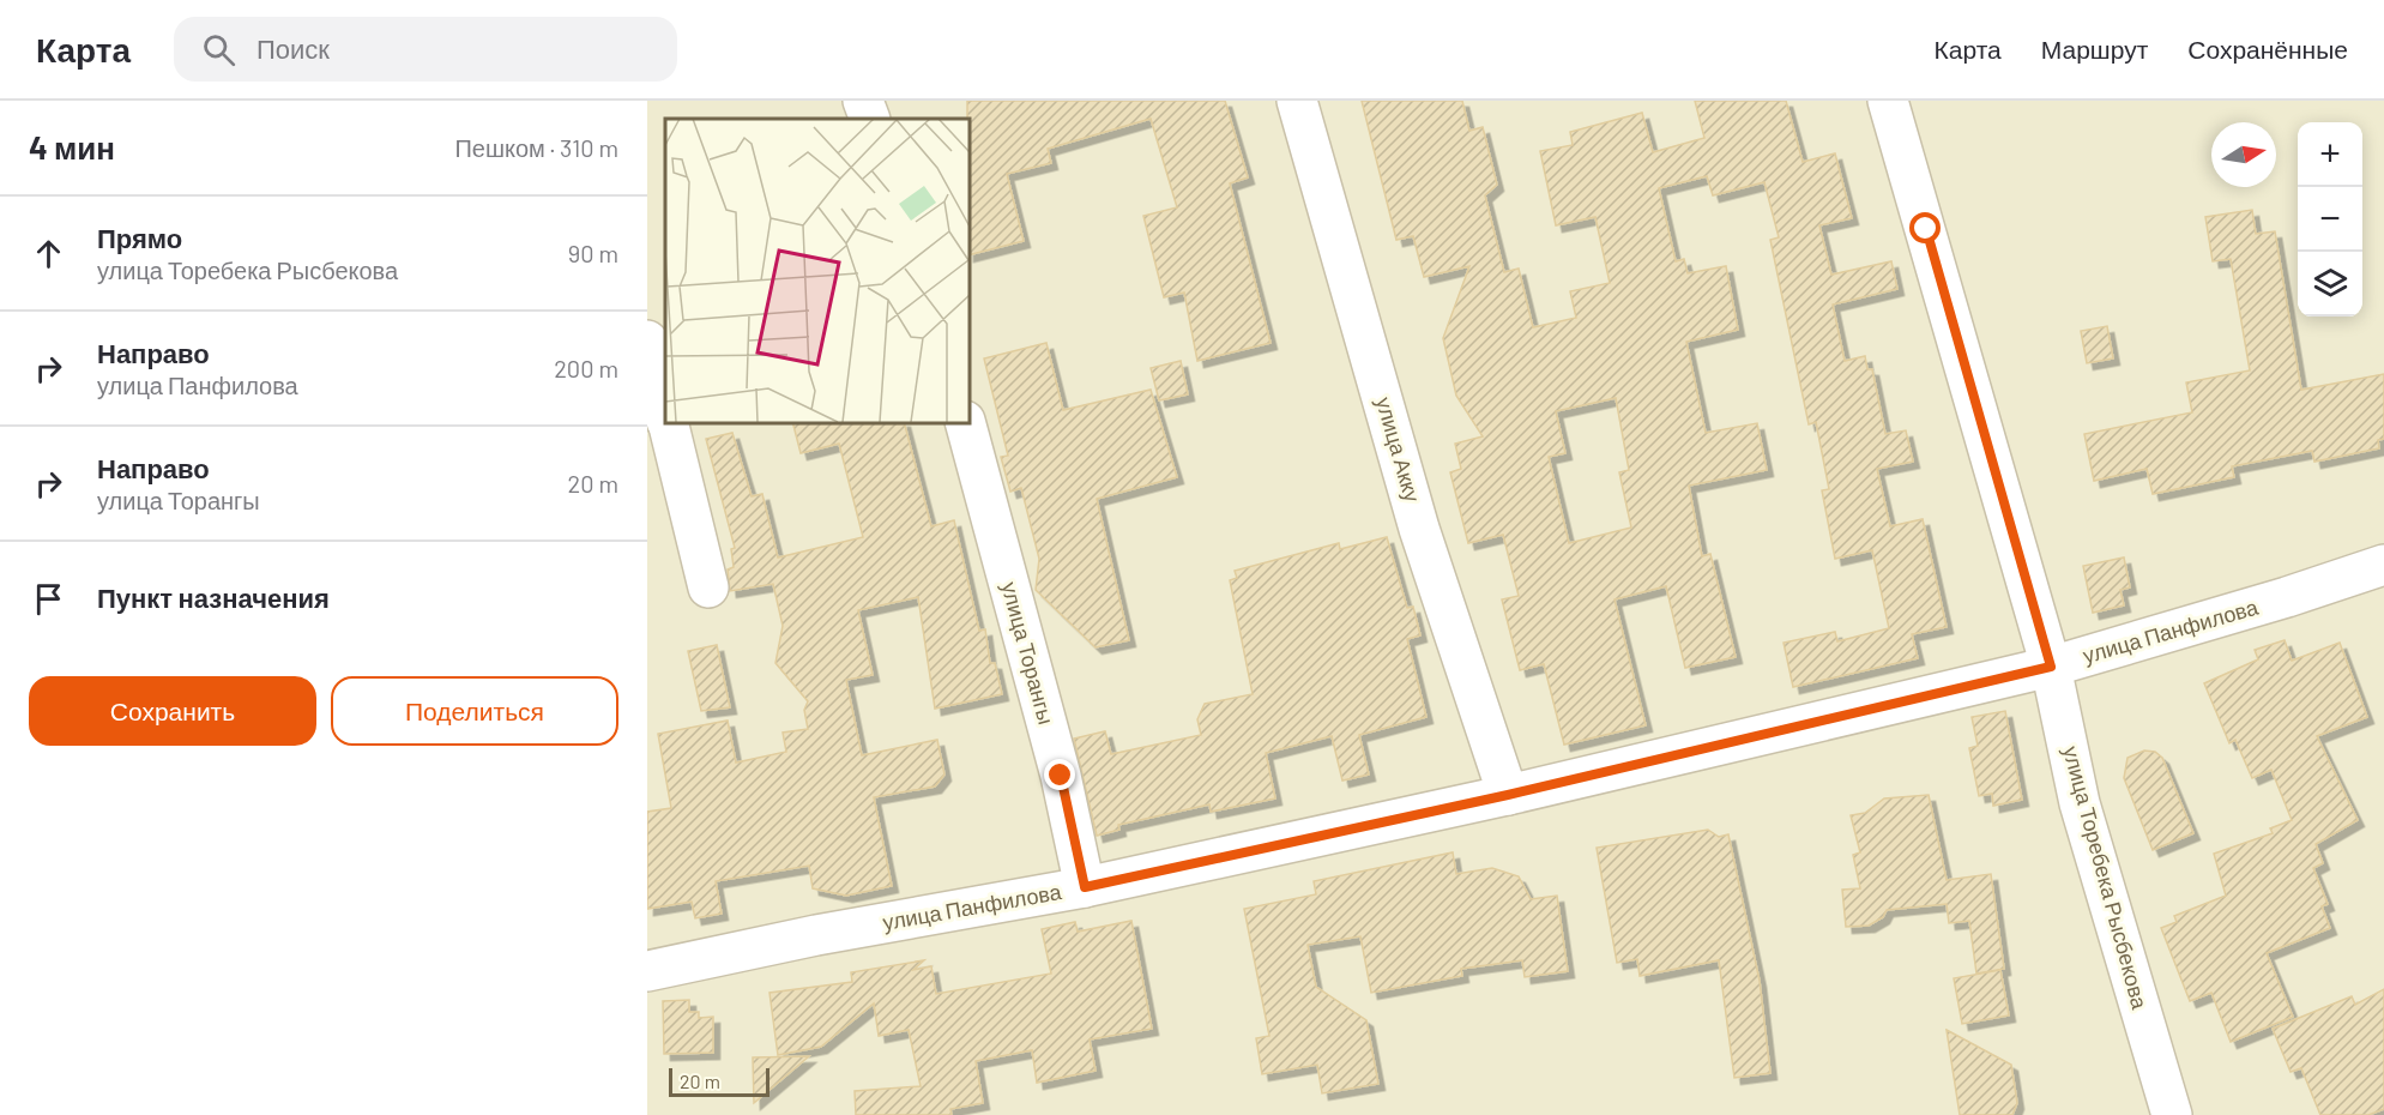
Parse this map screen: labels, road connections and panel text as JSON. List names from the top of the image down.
{
  "streets": {
    "street": [
      "улица Акку",
      "улица Панфилова",
      "улица Торангы",
      "улица Торебека Рысбекова"
    ]
  },
  "crossings": [
    ["улица Акку", "улица Панфилова"],
    ["улица Панфилова", "улица Торангы"],
    ["улица Панфилова", "улица Торебека Рысбекова"]
  ],
  "scale_bar": "20 m",
  "north": "right",
  "page": {
    "header": "Карта",
    "search": "Поиск",
    "nav": ["Карта", "Маршрут", "Сохранённые"],
    "heading": ["4 мин", "Пешком · 310 m"],
    "map_buttons": ["+", "−"],
    "list": [
      ["Прямо", "улица Торебека Рысбекова", "90 m"],
      ["Направо", "улица Панфилова", "200 m"],
      ["Направо", "улица Торангы", "20 m"],
      "Пункт назначения"
    ],
    "buttons": ["Сохранить", "Поделиться"],
    "scale": "20 m"
  }
}
